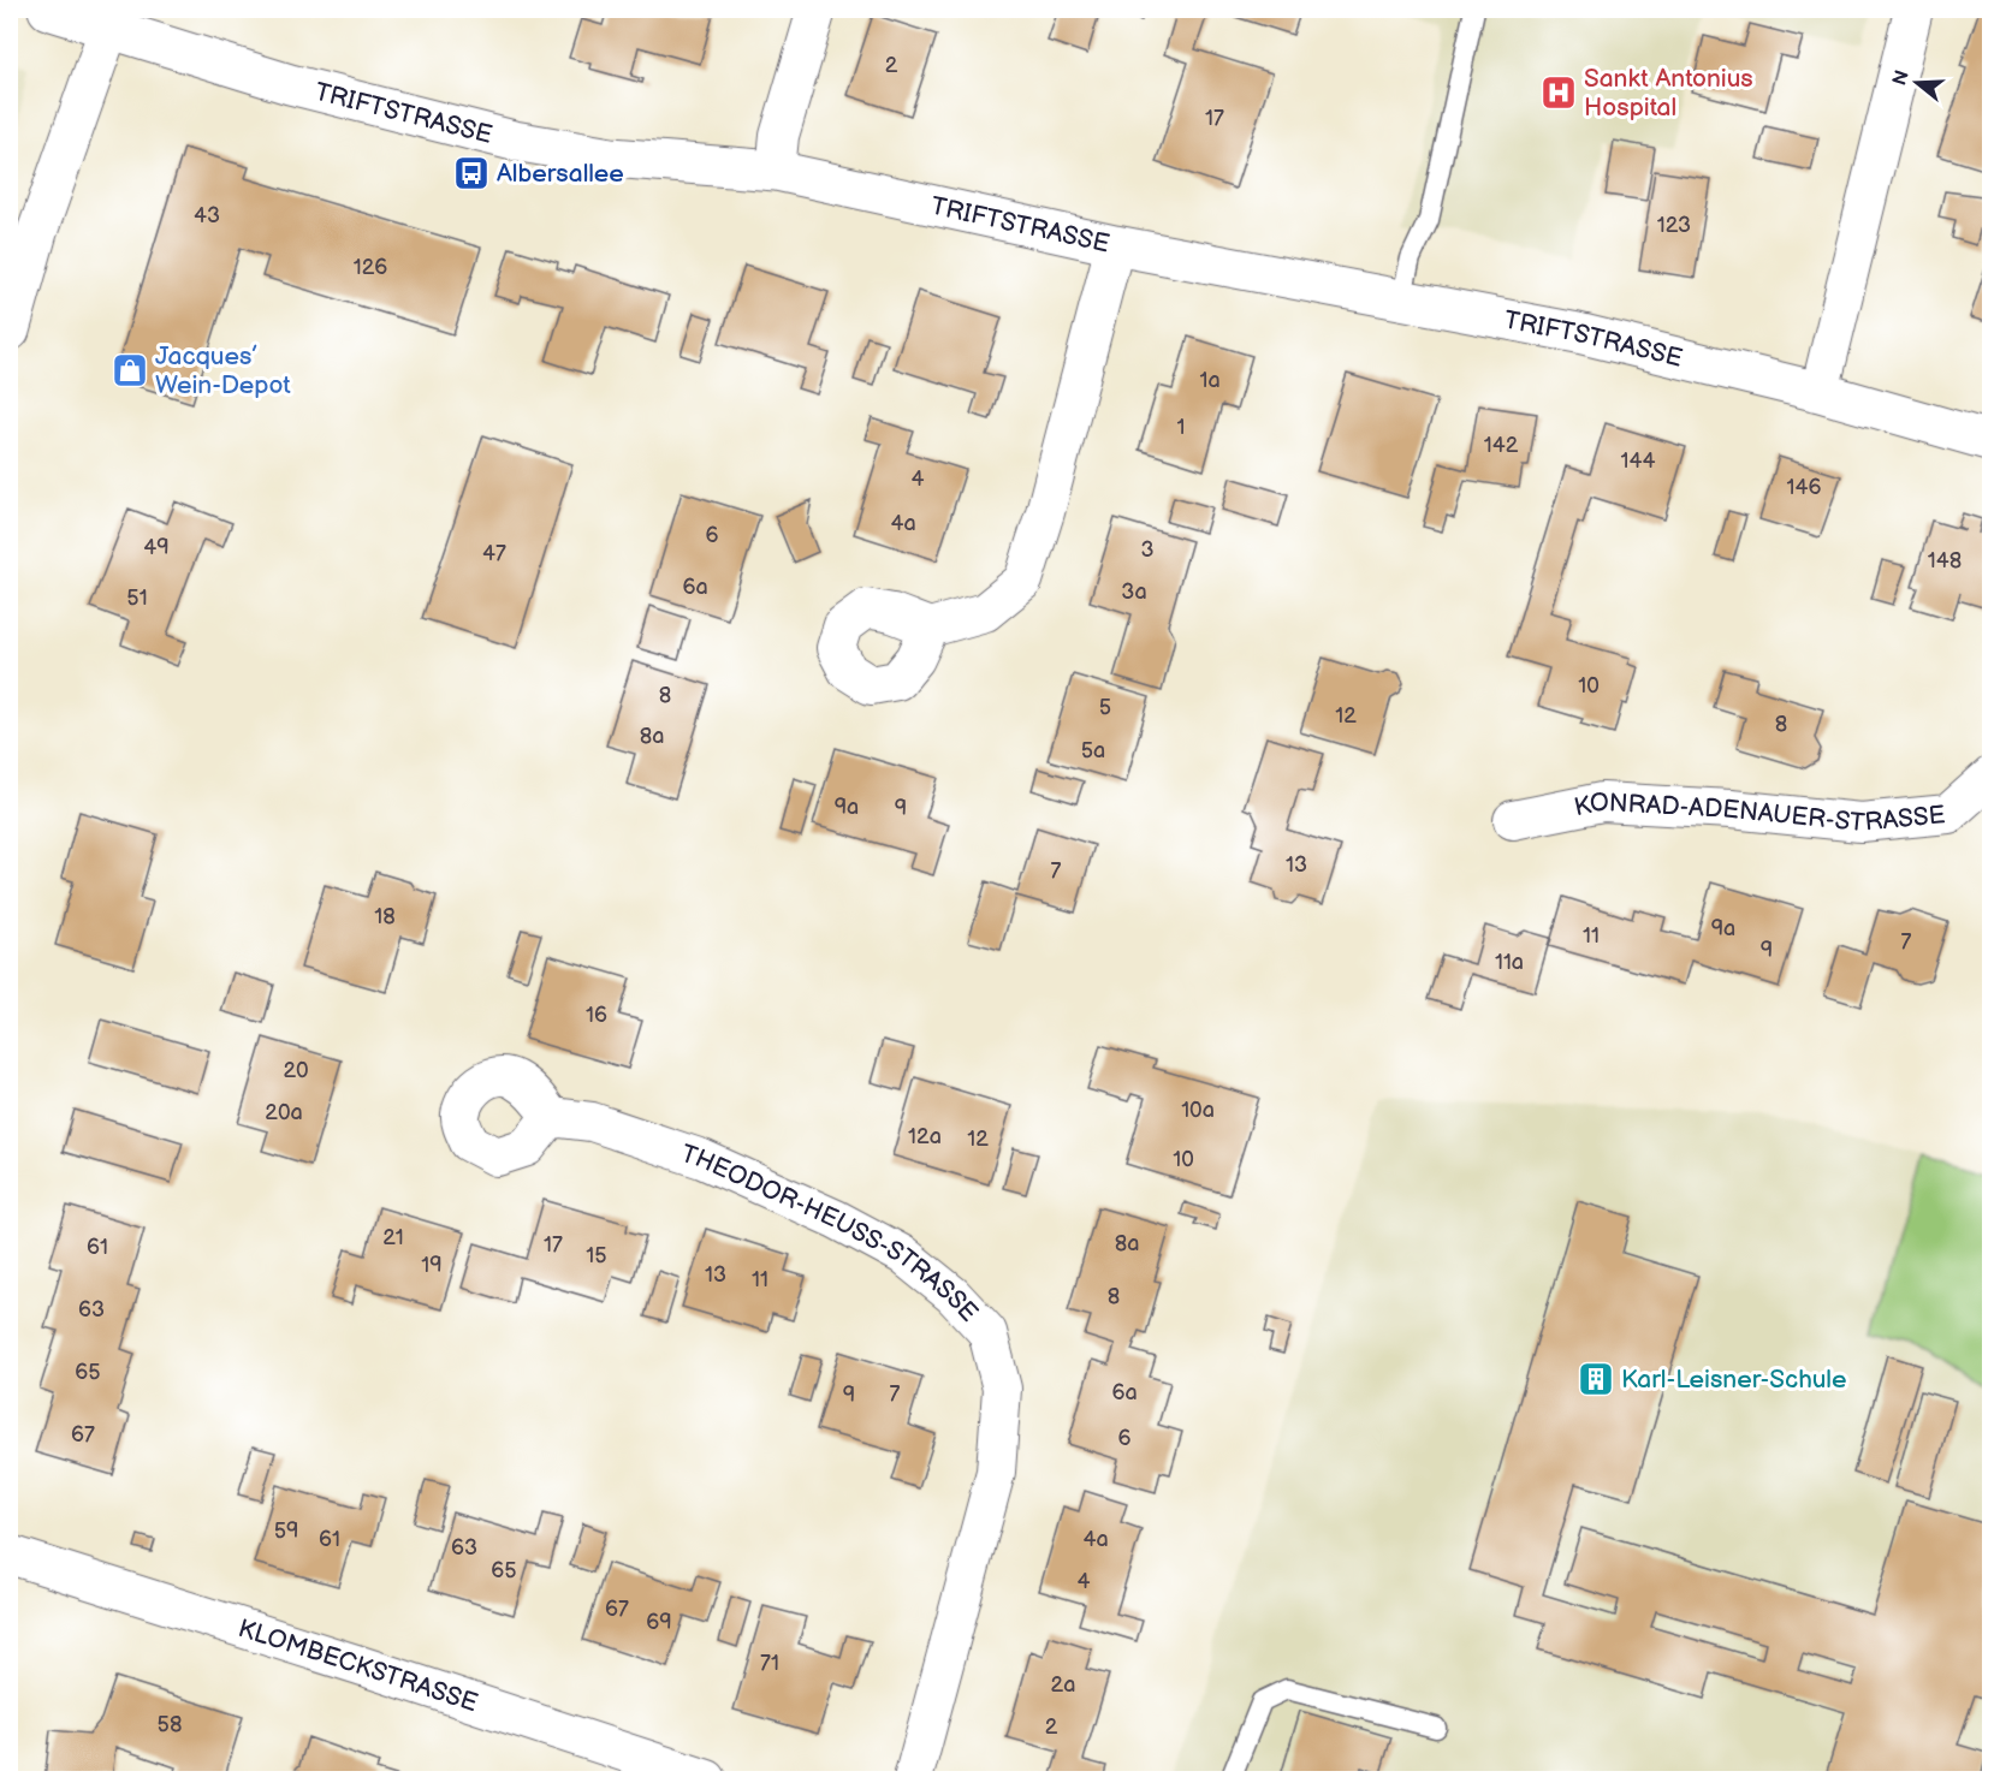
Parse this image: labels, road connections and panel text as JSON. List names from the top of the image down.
{
  "streets": {
    "street": [
      "TRIFTSTRASSE",
      "KONRAD-ADENAUER-STRASSE",
      "THEODOR-HEUSS-STRASSE",
      "KLOMBECKSTRASSE"
    ]
  },
  "places": {
    "hospital": ["Sankt Antonius Hospital"],
    "bus stop": ["Albersallee"],
    "shop": ["Jacques’ Wein-Depot"],
    "building": ["Karl-Leisner-Schule"]
  },
  "house_numbers": [
    "2",
    "17",
    "43",
    "123",
    "126",
    "1a",
    "1",
    "142",
    "144",
    "4",
    "146",
    "4a",
    "6",
    "49",
    "3",
    "47",
    "148",
    "6a",
    "3a",
    "51",
    "10",
    "8",
    "5",
    "12",
    "8",
    "8a",
    "5a",
    "9a",
    "9",
    "13",
    "7",
    "18",
    "9a",
    "11",
    "7",
    "9",
    "11a",
    "16",
    "20",
    "10a",
    "20a",
    "12a",
    "12",
    "10",
    "21",
    "8a",
    "17",
    "61",
    "15",
    "19",
    "13",
    "11",
    "8",
    "63",
    "65",
    "6a",
    "7",
    "9",
    "67",
    "6",
    "59",
    "61",
    "4a",
    "63",
    "65",
    "4",
    "67",
    "69",
    "71",
    "2a",
    "58",
    "2"
  ],
  "north": "left"
}
